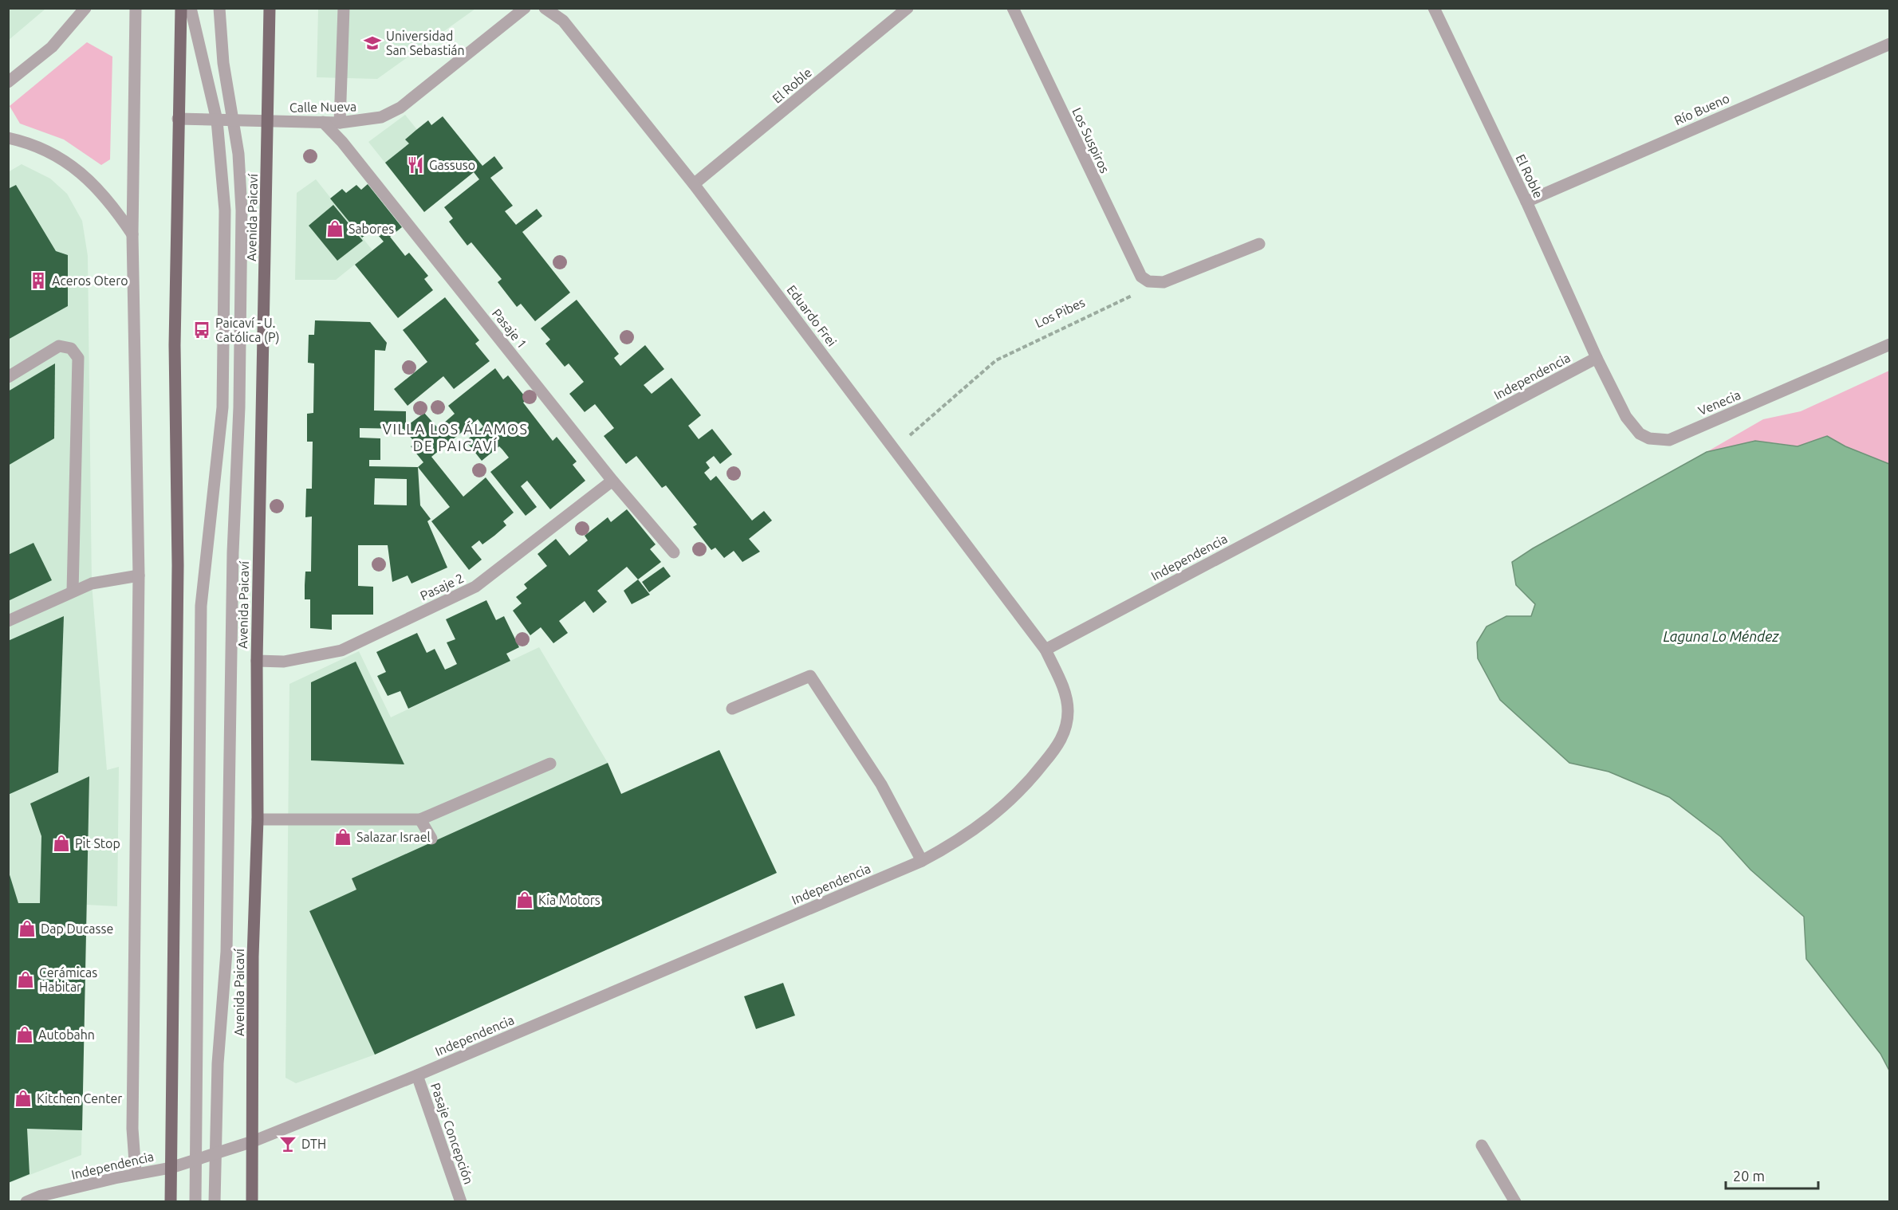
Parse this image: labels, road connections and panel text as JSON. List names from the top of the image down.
{
  "streets": {
    "main road": ["Avenida Paicaví"],
    "street": [
      "El Roble",
      "Calle Nueva",
      "Río Bueno",
      "Los Suspiros",
      "Eduardo Frei",
      "Pasaje 1",
      "Independencia",
      "Venecia",
      "Pasaje 2",
      "Pasaje Concepción"
    ],
    "path": ["Los Pibes"]
  },
  "crossings": [
    ["El Roble", "Río Bueno"],
    ["El Roble", "Eduardo Frei"],
    ["El Roble", "Independencia"],
    ["El Roble", "Venecia"],
    ["Calle Nueva", "Avenida Paicaví"],
    ["Calle Nueva", "Pasaje 1"],
    ["Los Suspiros", "Los Pibes"],
    ["Avenida Paicaví", "Independencia"],
    ["Avenida Paicaví", "Pasaje 2"],
    ["Los Pibes", "Eduardo Frei"],
    ["Eduardo Frei", "Independencia"],
    ["Pasaje 1", "Pasaje 2"],
    ["Independencia", "Venecia"],
    ["Independencia", "Pasaje Concepción"]
  ],
  "districts": ["VILLA LOS ÁLAMOS DE PAICAVÍ"],
  "water": ["Laguna Lo Méndez"],
  "places": {
    "school or university": ["Universidad San Sebastián"],
    "restaurant": ["Gassuso"],
    "shop": [
      "Sabores",
      "Salazar Israel",
      "Pit Stop",
      "Kia Motors",
      "Dap Ducasse",
      "Cerámicas Habitar",
      "Autobahn",
      "Kitchen Center"
    ],
    "building": ["Aceros Otero"],
    "bus stop": ["Paicaví - U. Católica (P)"],
    "bar": ["DTH"]
  },
  "scale_bar": "20 m"
}
